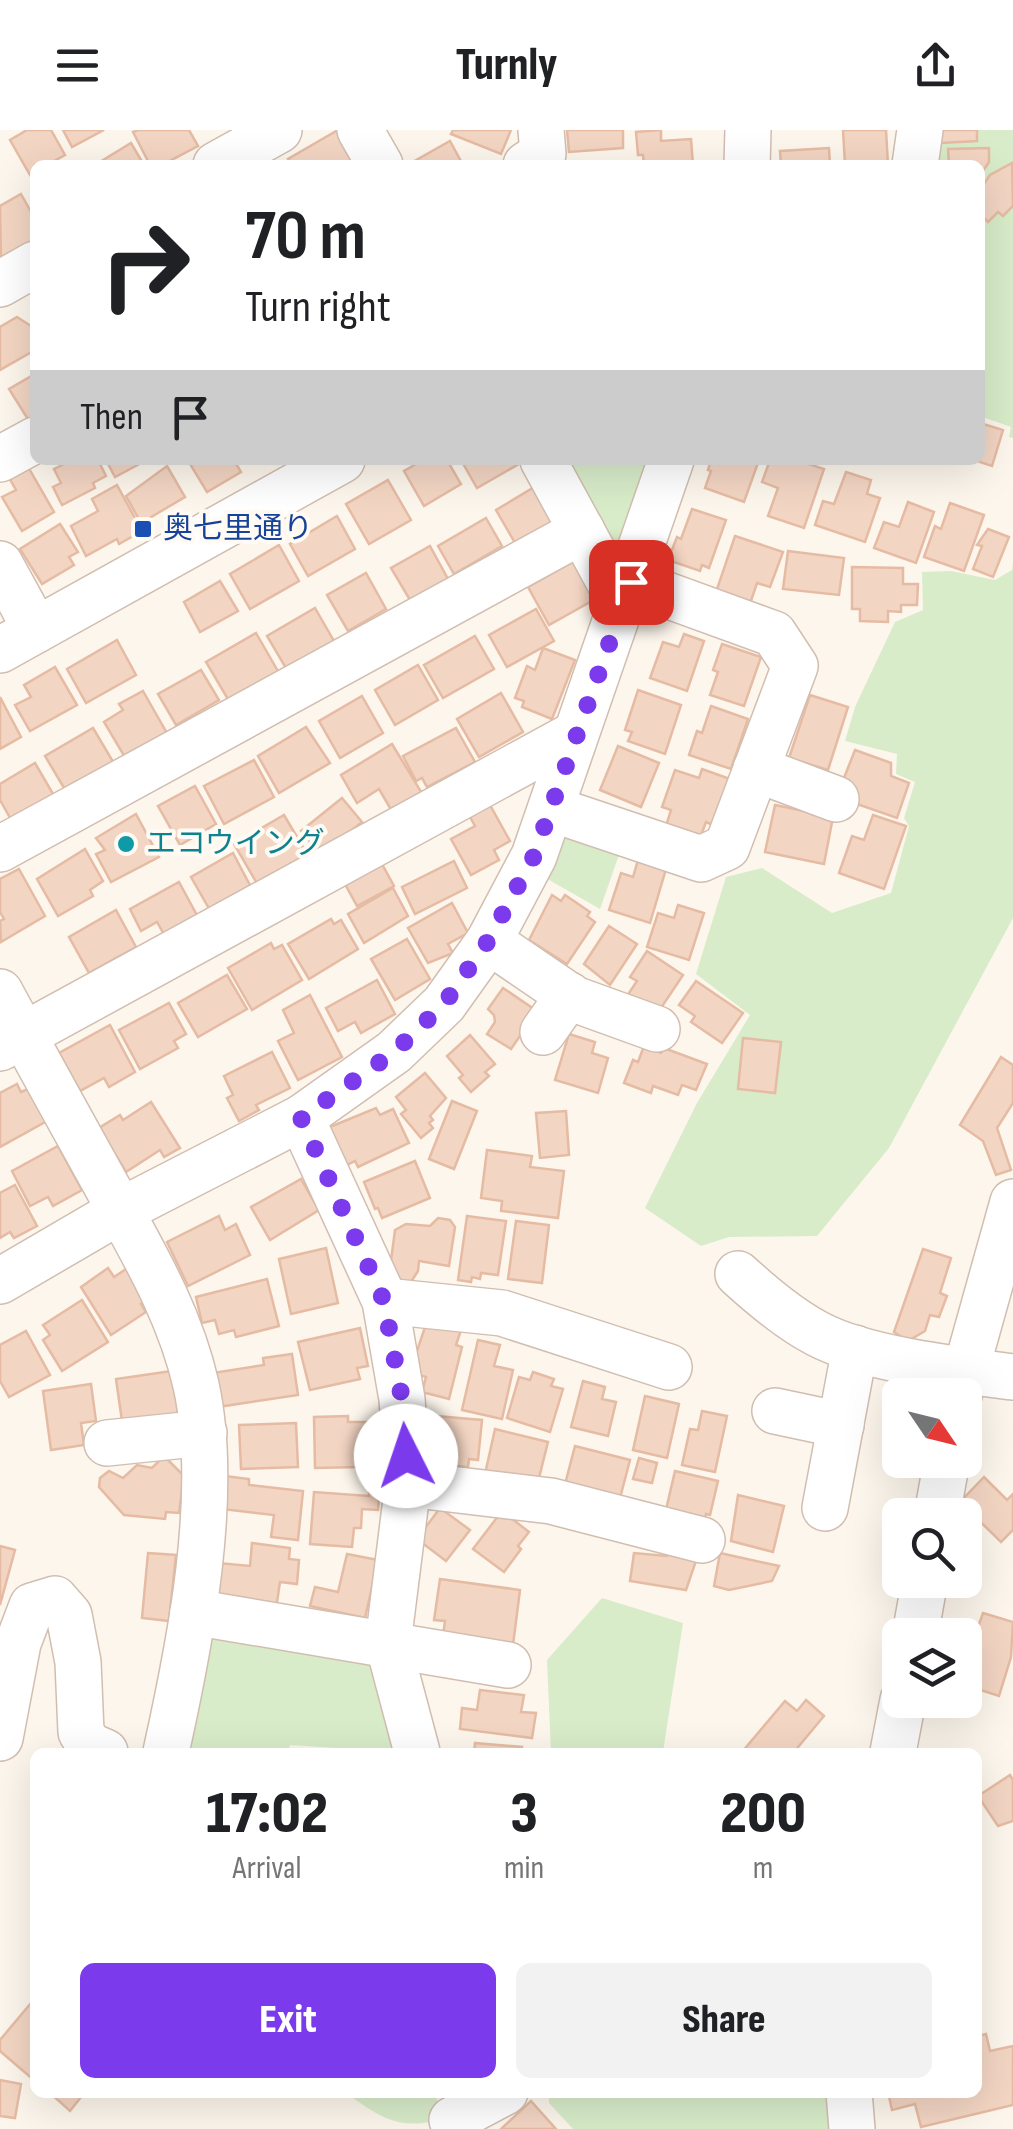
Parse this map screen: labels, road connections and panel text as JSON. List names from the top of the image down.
{
  "places": {
    "transit": ["奥七里通り"],
    "other": ["エコウイング"]
  },
  "north": "bottom right",
  "page": {
    "header": "Turnly",
    "turn": ["70 m", "Turn right"],
    "then": "Then",
    "eta": [
      "17:02",
      "Arrival",
      "3",
      "min",
      "200",
      "m"
    ],
    "buttons": ["Exit", "Share"]
  }
}
